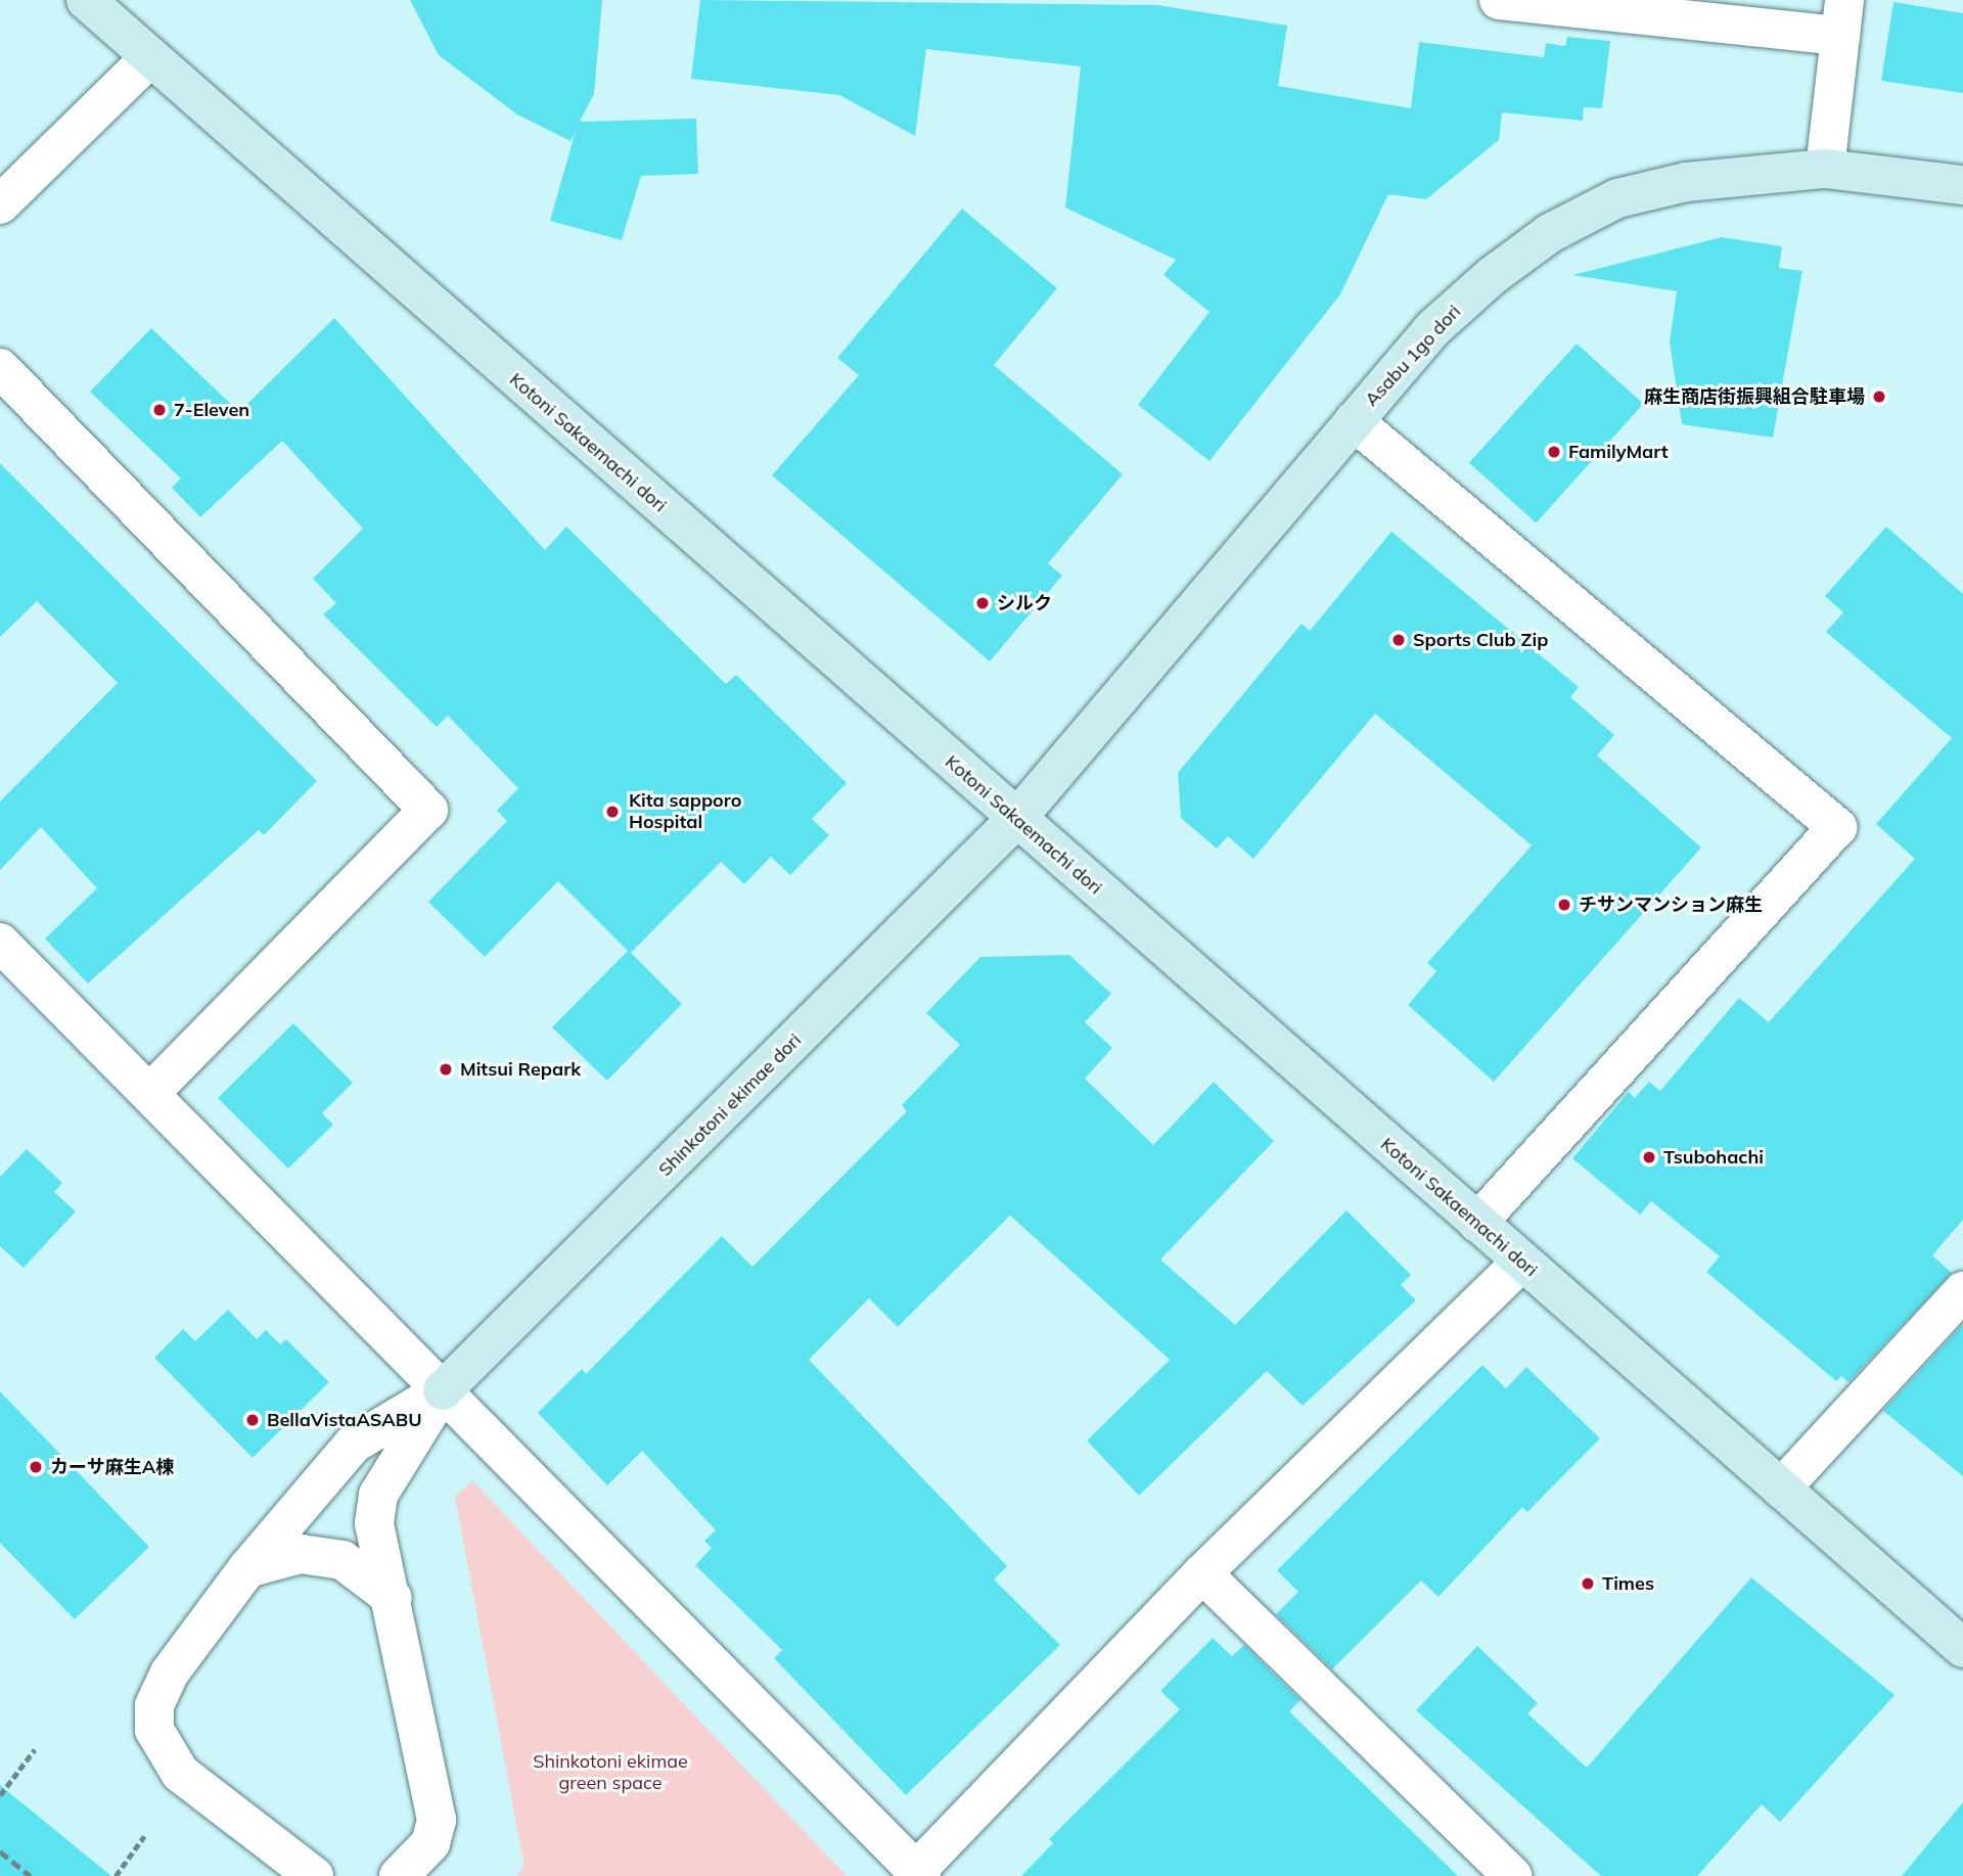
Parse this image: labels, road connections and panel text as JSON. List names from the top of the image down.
{
  "streets": {
    "main road": ["Asabu 1go dori", "Kotoni Sakaemachi dori", "Shinkotoni ekimae dori"]
  },
  "crossings": [
    ["Asabu 1go dori", "Kotoni Sakaemachi dori"],
    ["Asabu 1go dori", "Shinkotoni ekimae dori"],
    ["Kotoni Sakaemachi dori", "Shinkotoni ekimae dori"]
  ],
  "parks": ["Shinkotoni ekimae green space"],
  "places": [
    "麻生商店街振興組合駐車場",
    "7-Eleven",
    "FamilyMart",
    "シルク",
    "Sports Club Zip",
    "Kita sapporo Hospital",
    "チサンマンション麻生",
    "Mitsui Repark",
    "Tsubohachi",
    "BellaVistaASABU",
    "カーサ麻生A棟",
    "Times"
  ]
}
